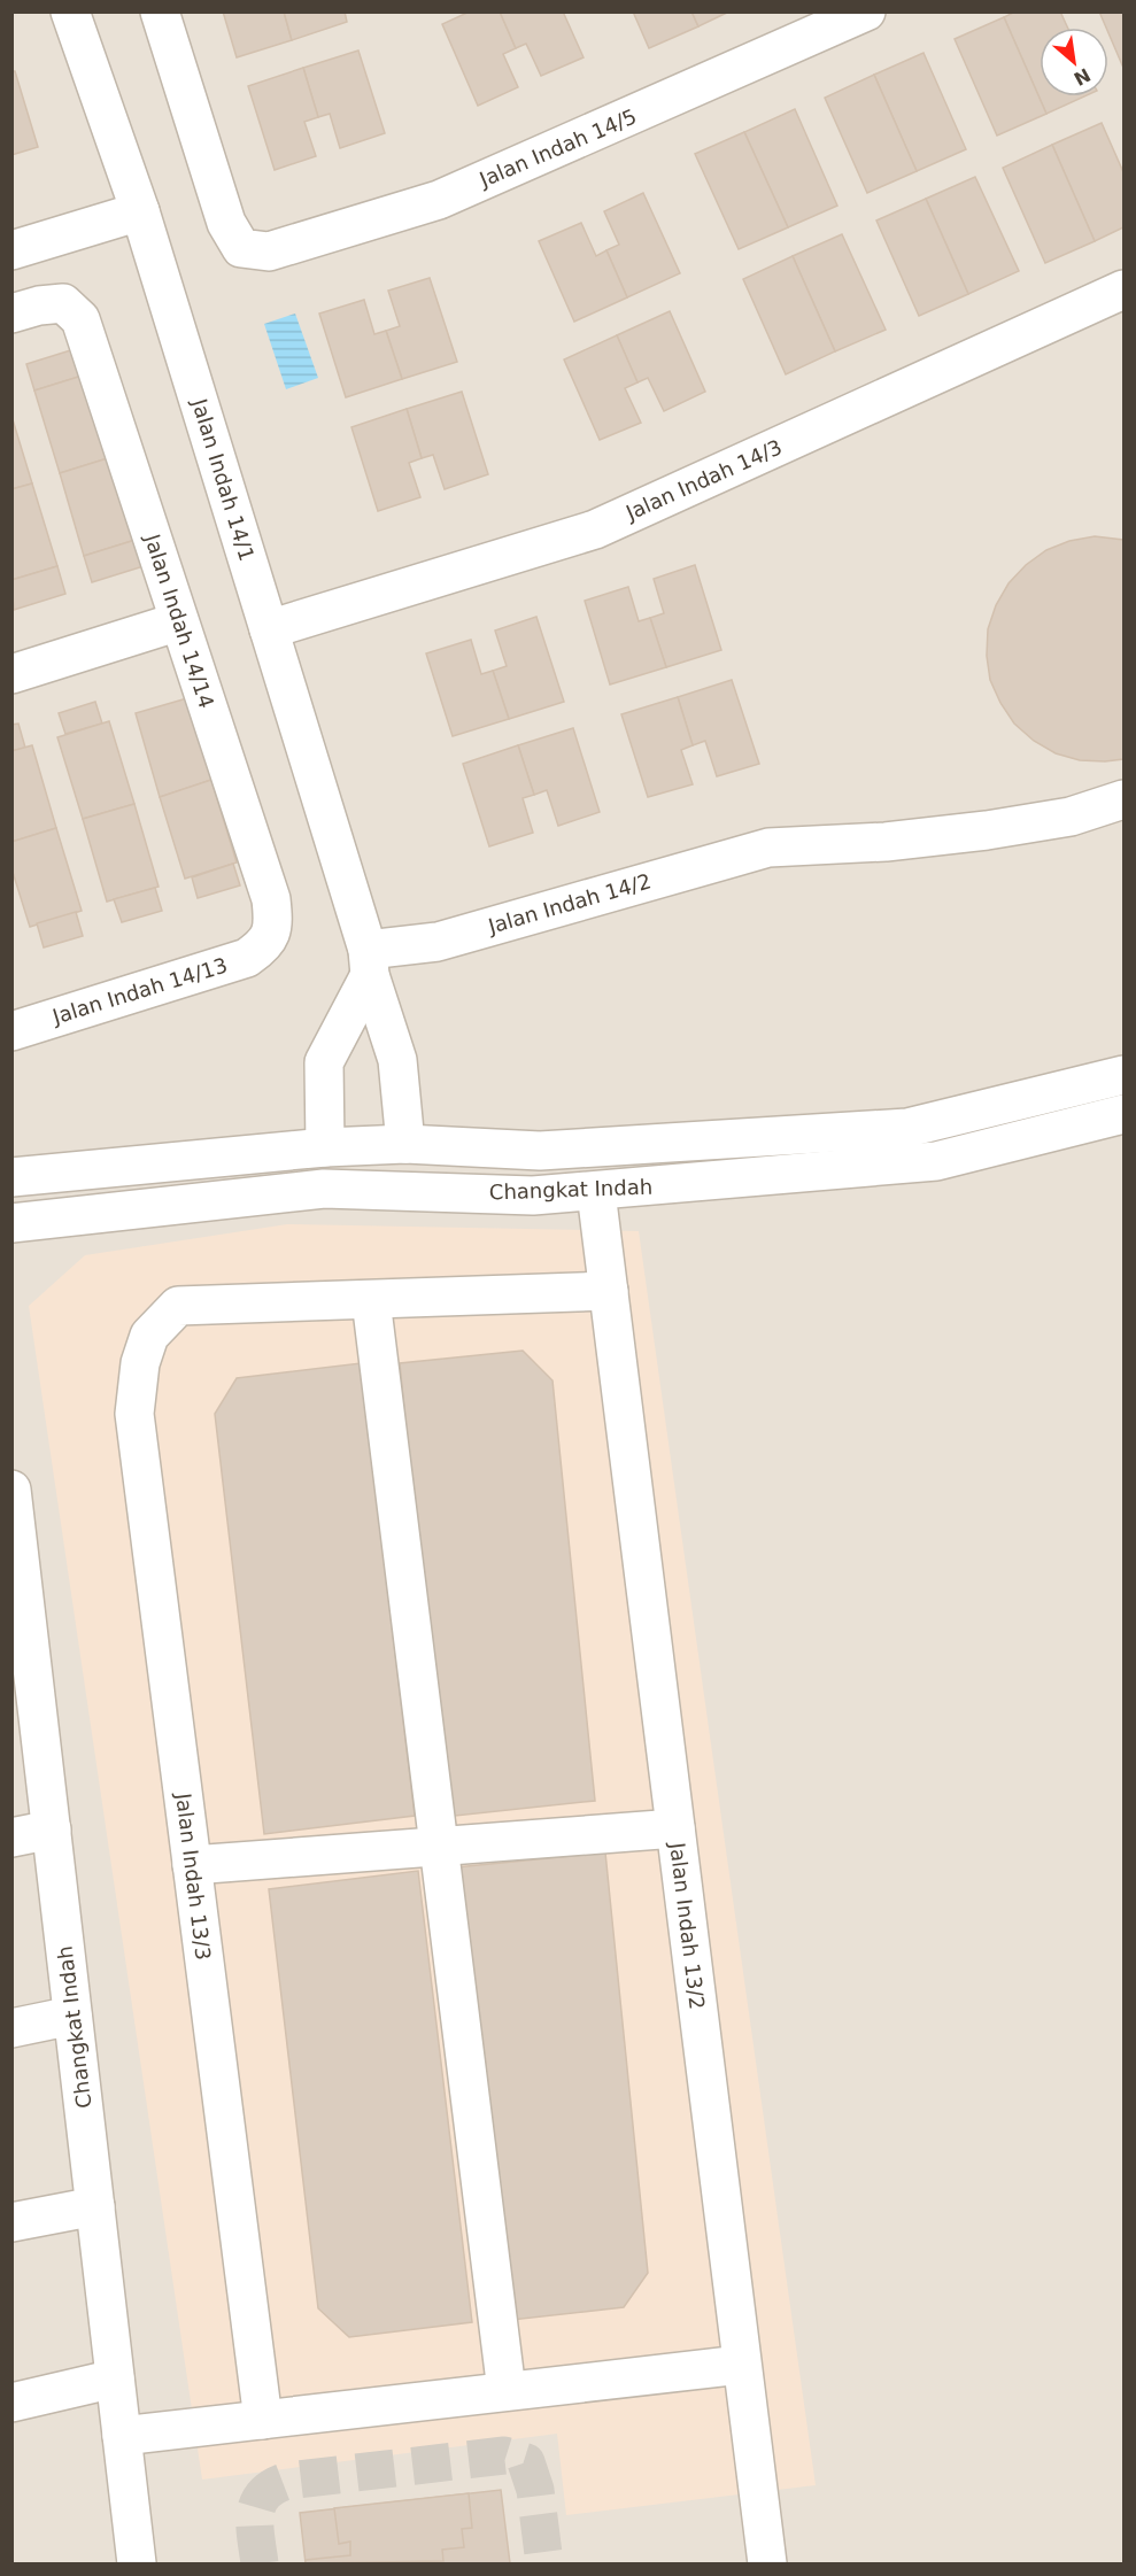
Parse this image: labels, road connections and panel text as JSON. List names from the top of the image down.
{
  "streets": {
    "street": [
      "Jalan Indah 14/5",
      "Jalan Indah 14/1",
      "Jalan Indah 14/3",
      "Jalan Indah 14/14",
      "Jalan Indah 14/2",
      "Jalan Indah 14/13",
      "Changkat Indah",
      "Jalan Indah 13/3",
      "Jalan Indah 13/2"
    ]
  },
  "crossings": [
    ["Jalan Indah 14/1", "Jalan Indah 14/3"],
    ["Jalan Indah 14/1", "Jalan Indah 14/2"],
    ["Jalan Indah 14/1", "Changkat Indah"],
    ["Jalan Indah 14/14", "Jalan Indah 14/13"],
    ["Changkat Indah", "Jalan Indah 13/2"]
  ],
  "north": "bottom right"
}
